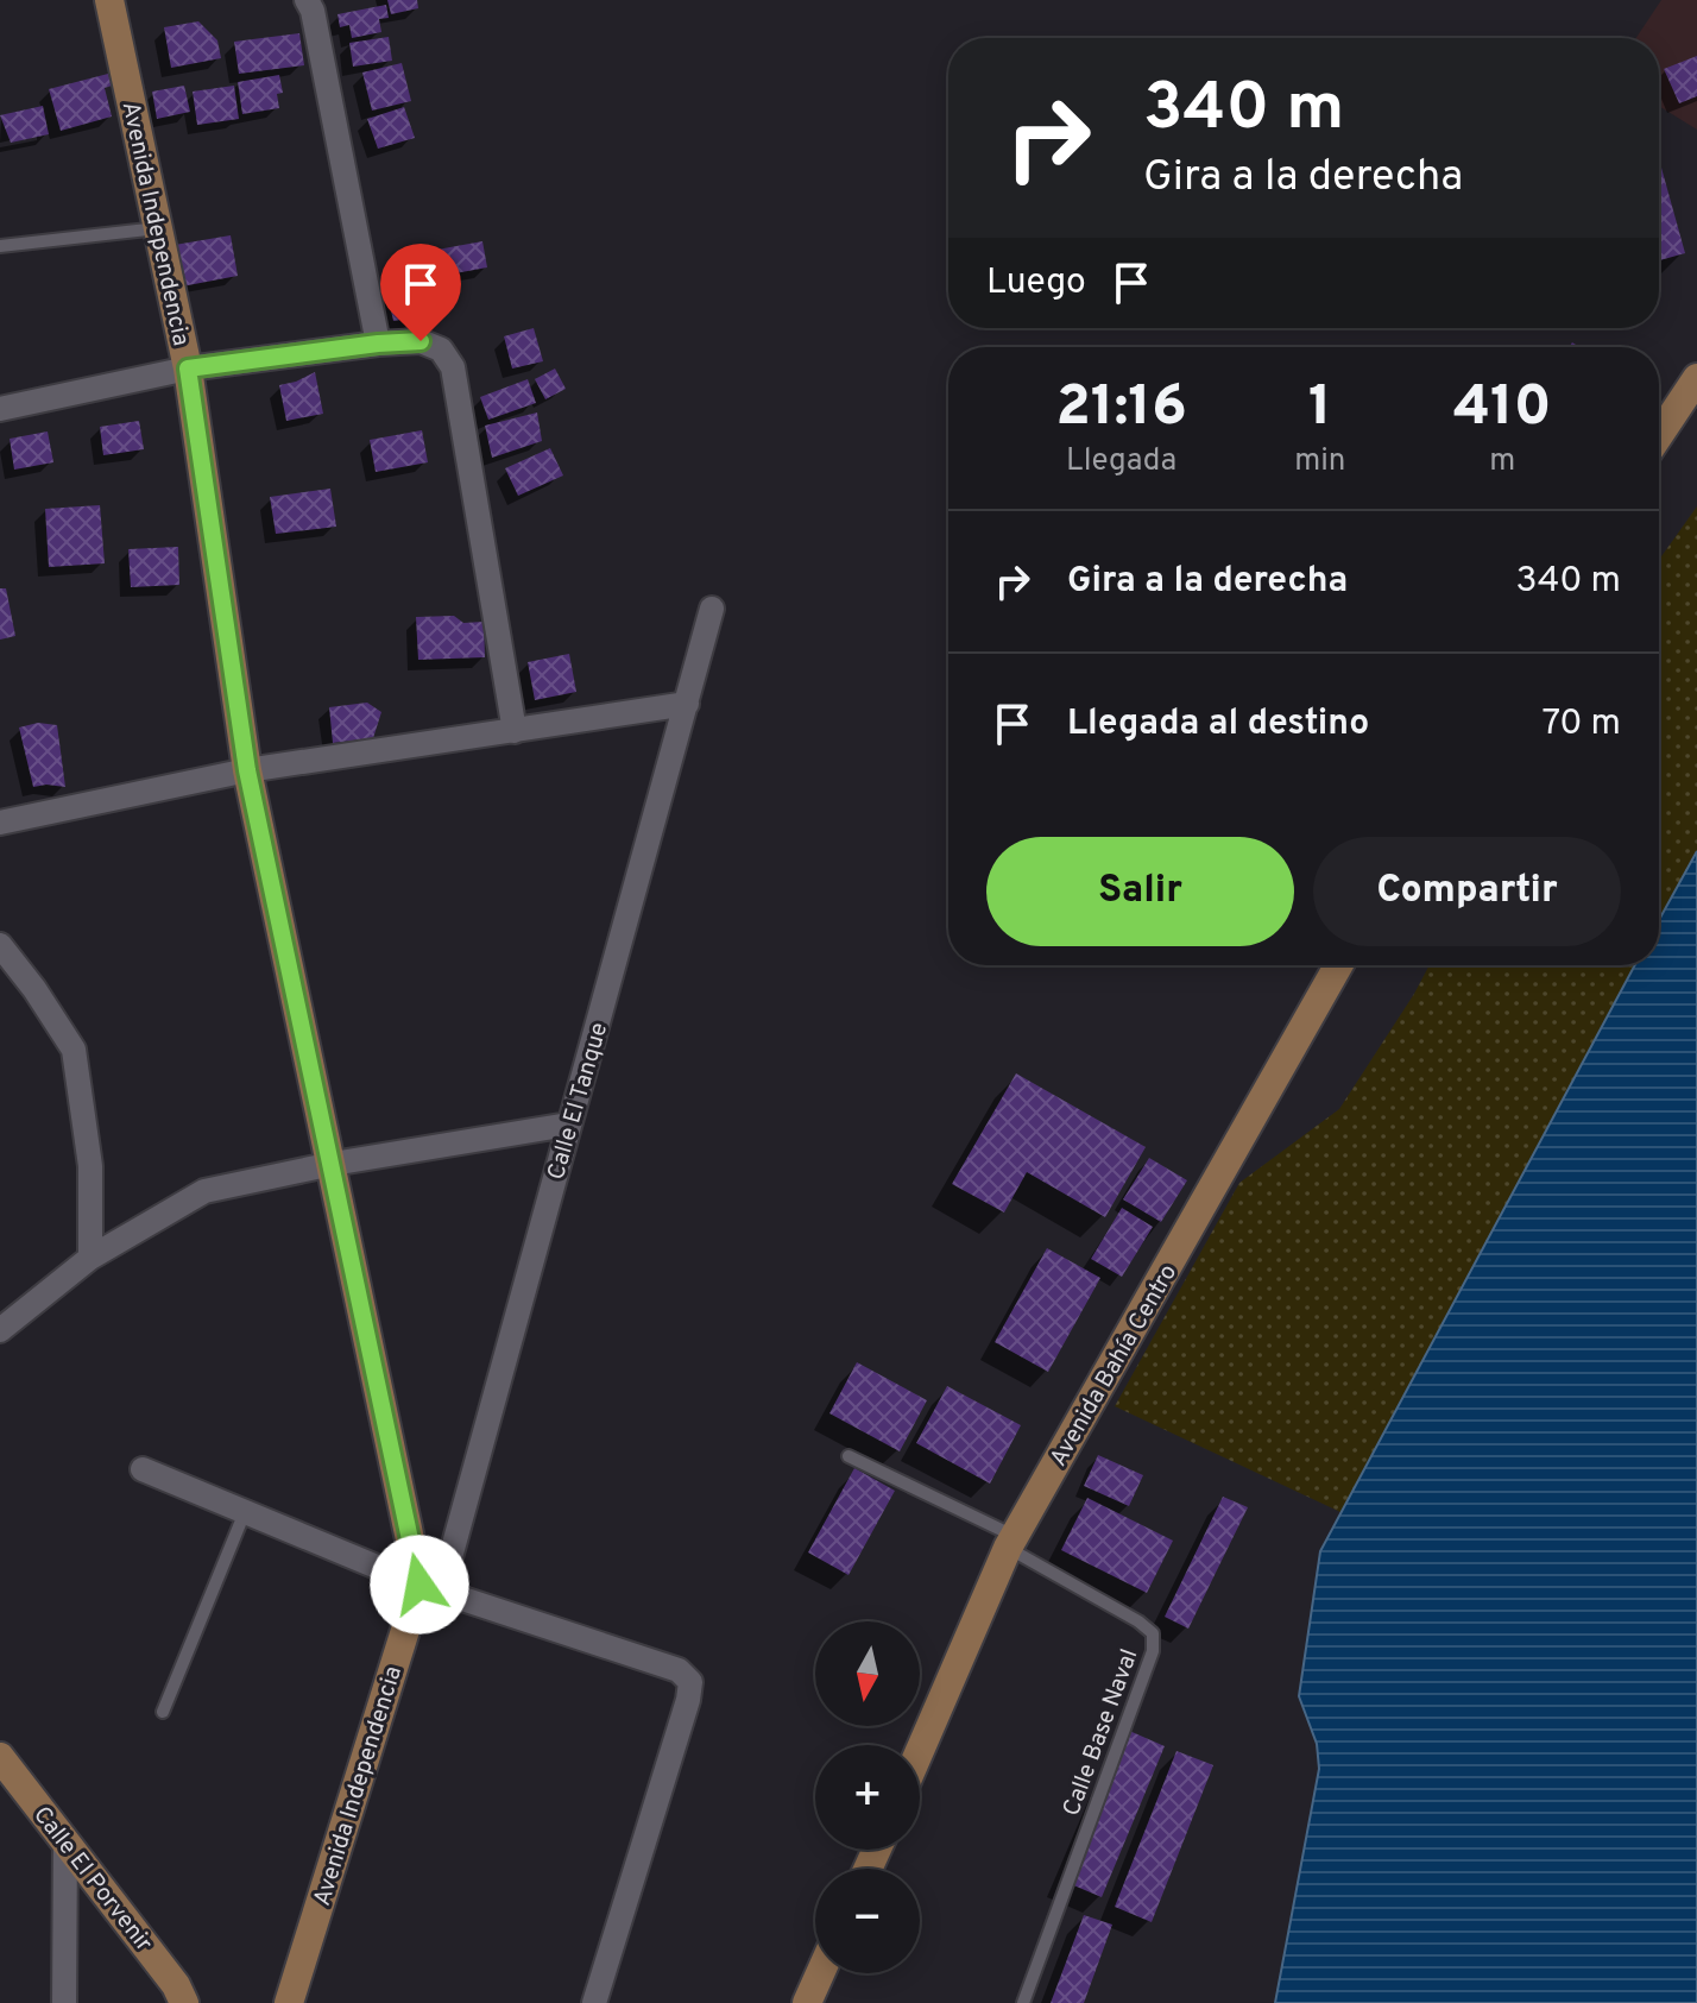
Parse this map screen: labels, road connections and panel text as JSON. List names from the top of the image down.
{
  "streets": {
    "street": [
      "Avenida Independencia",
      "Calle El Tanque",
      "Avenida Bahía Centro",
      "Calle El Porvenir"
    ],
    "lane": ["Calle Base Naval"]
  },
  "crossings": [
    ["Avenida Independencia", "Calle El Tanque"],
    ["Avenida Bahía Centro", "Calle Base Naval"]
  ],
  "north": "bottom",
  "page": {
    "turn": ["340 m", "Gira a la derecha"],
    "then": "Luego",
    "eta": [
      "21:16",
      "Llegada",
      "1",
      "min",
      "410",
      "m"
    ],
    "list": [
      {
        "name": "Gira a la derecha",
        "value": "340 m"
      },
      {
        "name": "Llegada al destino",
        "value": "70 m"
      }
    ],
    "buttons": ["Salir", "Compartir"],
    "map_buttons": ["+", "−"]
  }
}
